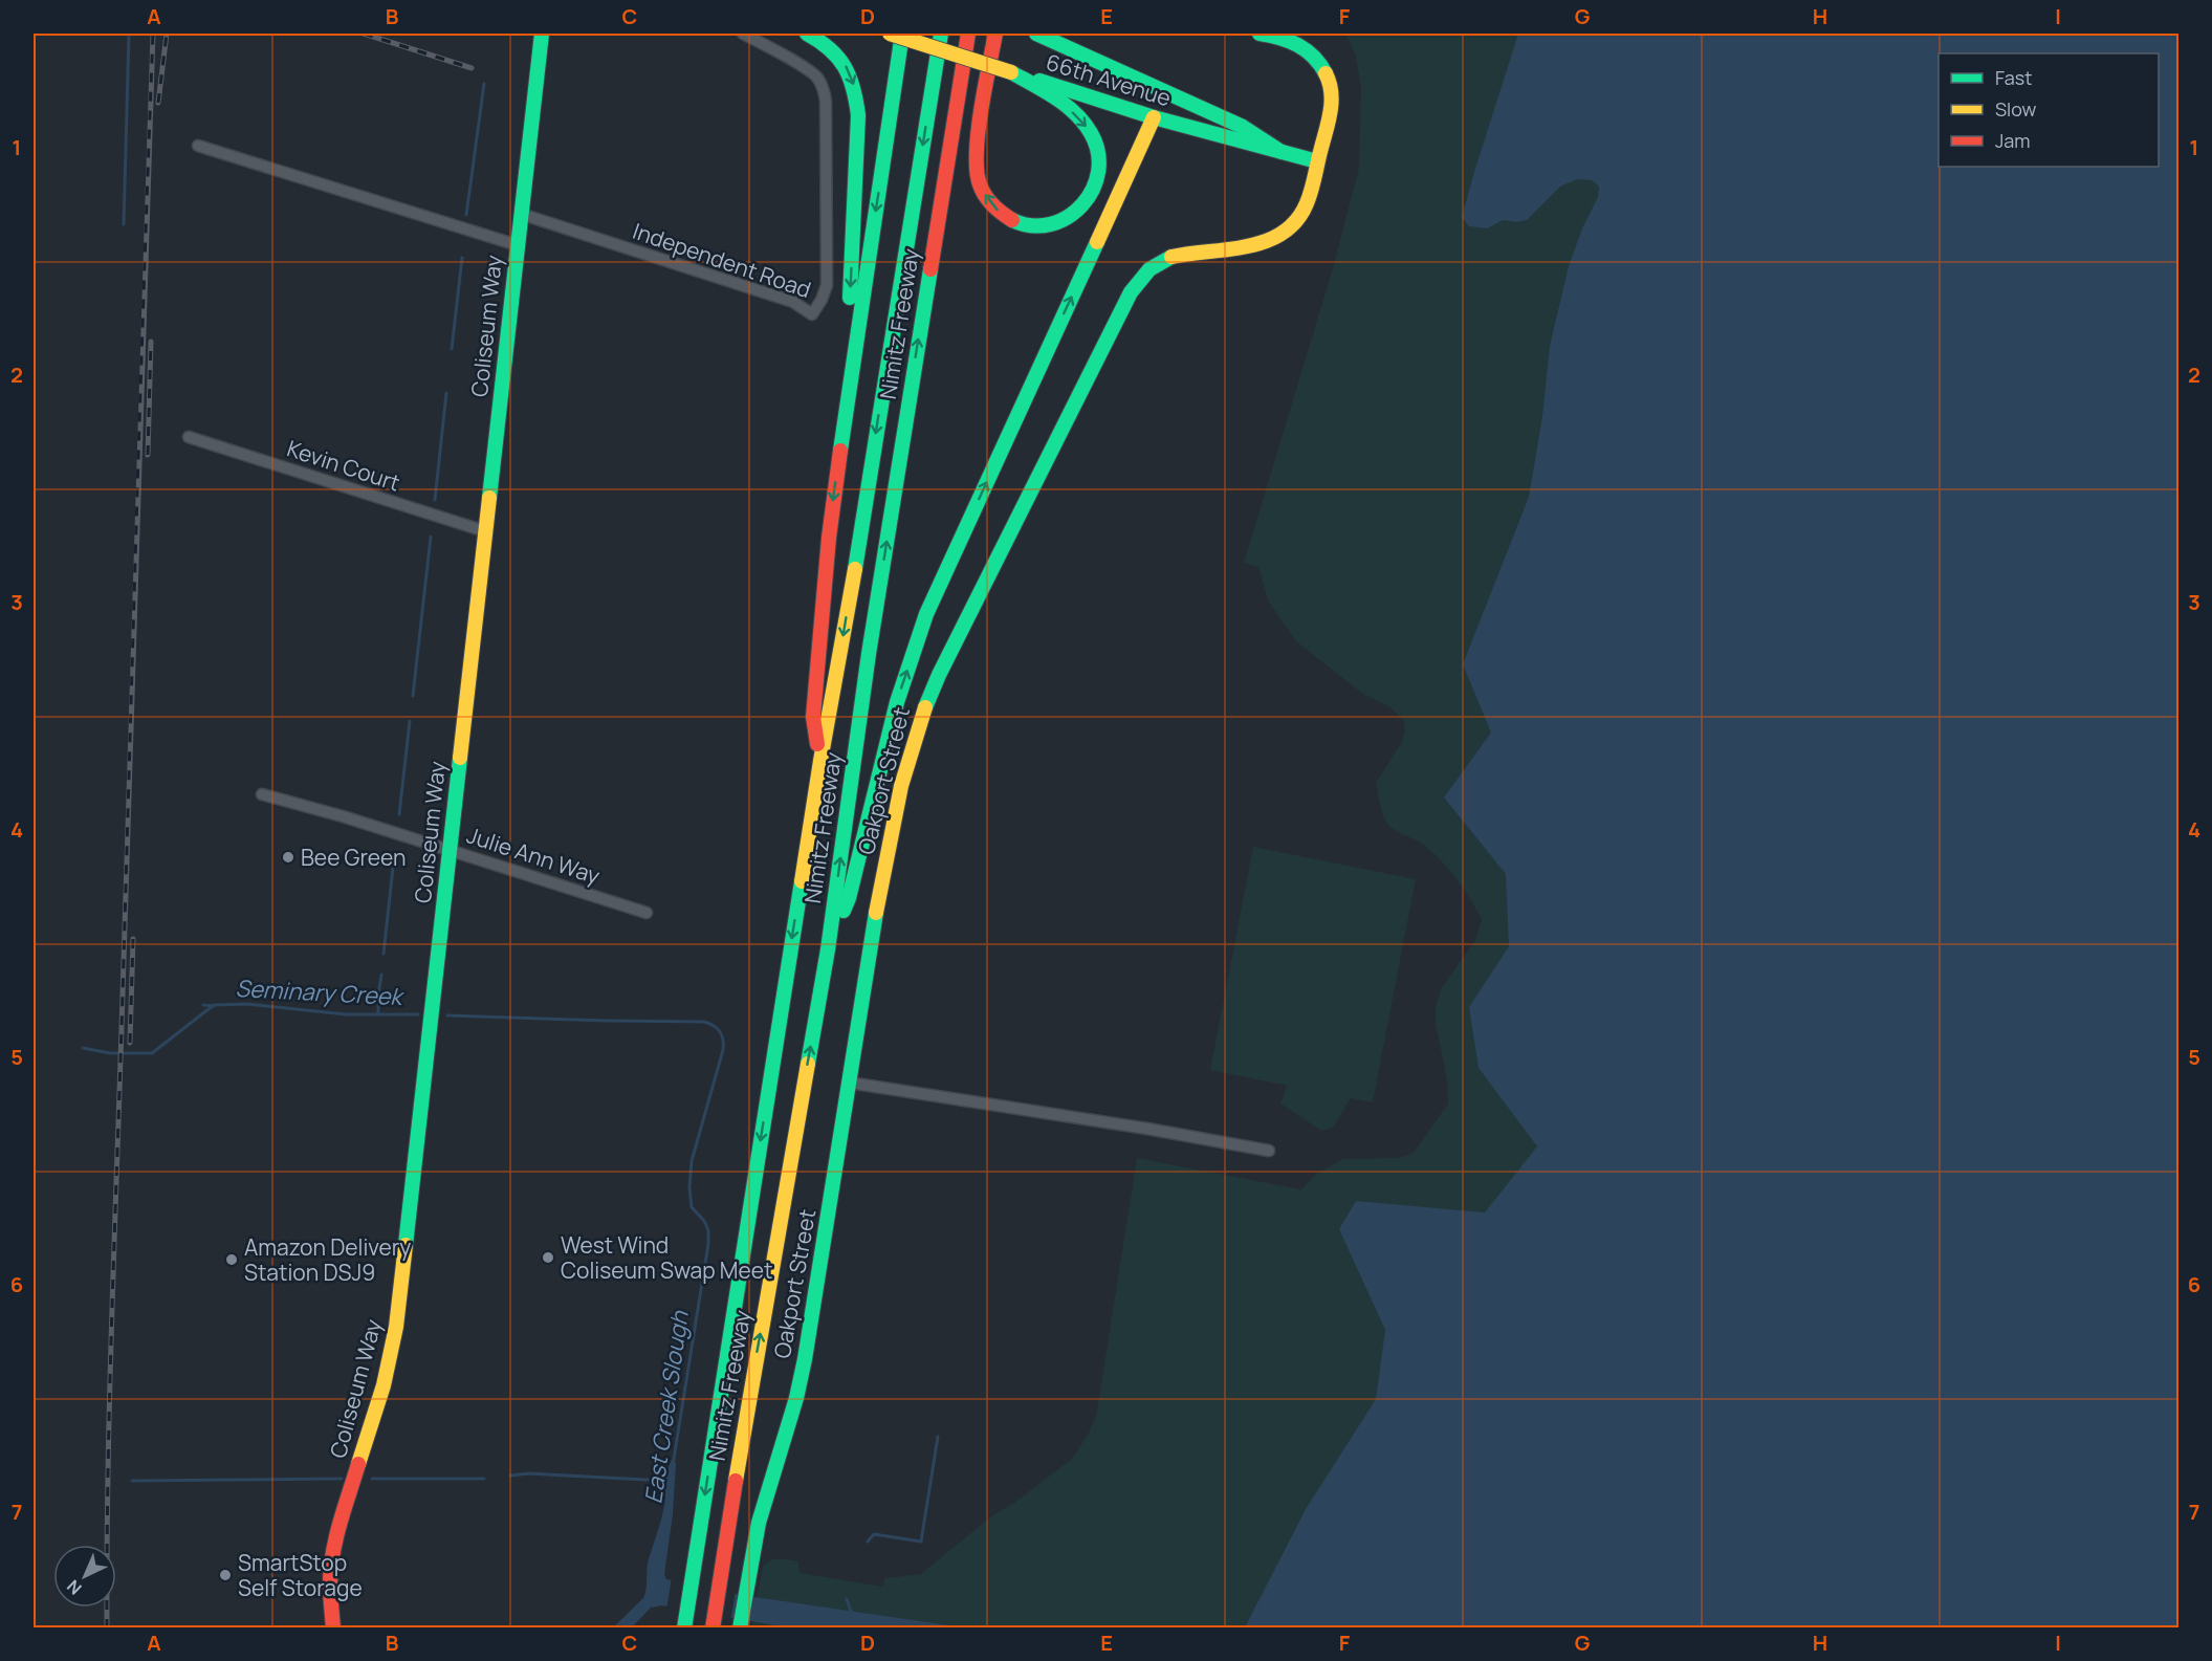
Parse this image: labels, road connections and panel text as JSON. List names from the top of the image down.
{
  "streets": {
    "main road": [
      "66th Avenue",
      "Nimitz Freeway",
      "Coliseum Way",
      "Oakport Street"
    ],
    "street": ["Independent Road", "Kevin Court", "Julie Ann Way"]
  },
  "crossings": [
    ["66th Avenue", "Oakport Street"],
    ["Independent Road", "Coliseum Way"],
    ["Coliseum Way", "Kevin Court"],
    ["Coliseum Way", "Julie Ann Way"]
  ],
  "water": ["Seminary Creek", "East Creek Slough"],
  "places": [
    "Bee Green",
    "West Wind Coliseum Swap Meet",
    "Amazon Delivery Station DSJ9",
    "SmartStop Self Storage"
  ],
  "legend": ["Fast", "Slow", "Jam"],
  "north": "bottom left",
  "grid": {
    "columns": [
      "A",
      "B",
      "C",
      "D",
      "E",
      "F",
      "G",
      "H",
      "I"
    ],
    "rows": [
      "1",
      "2",
      "3",
      "4",
      "5",
      "6",
      "7"
    ]
  }
}
